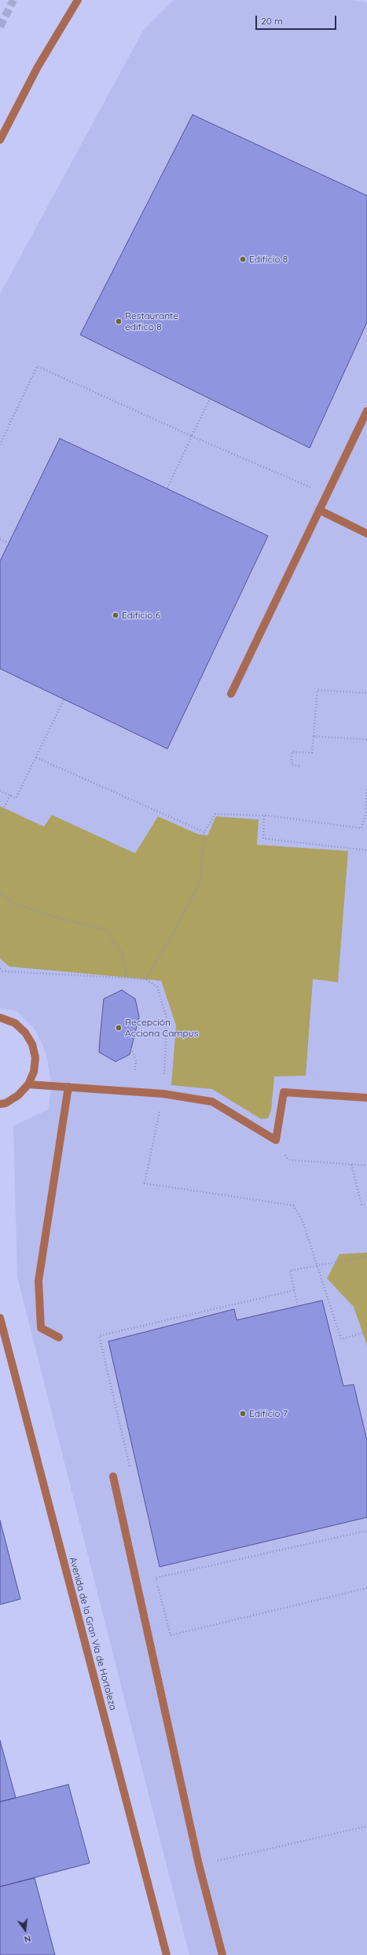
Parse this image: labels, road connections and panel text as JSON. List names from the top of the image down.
{
  "streets": {
    "street": ["Avenida de la Gran Vía de Hortaleza"]
  },
  "places": [
    "Edificio 8",
    "Restaurante edifico 8",
    "Edificio 6",
    "Recepción Acciona Campus",
    "Edificio 7"
  ],
  "scale_bar": "20 m",
  "north": "bottom"
}
